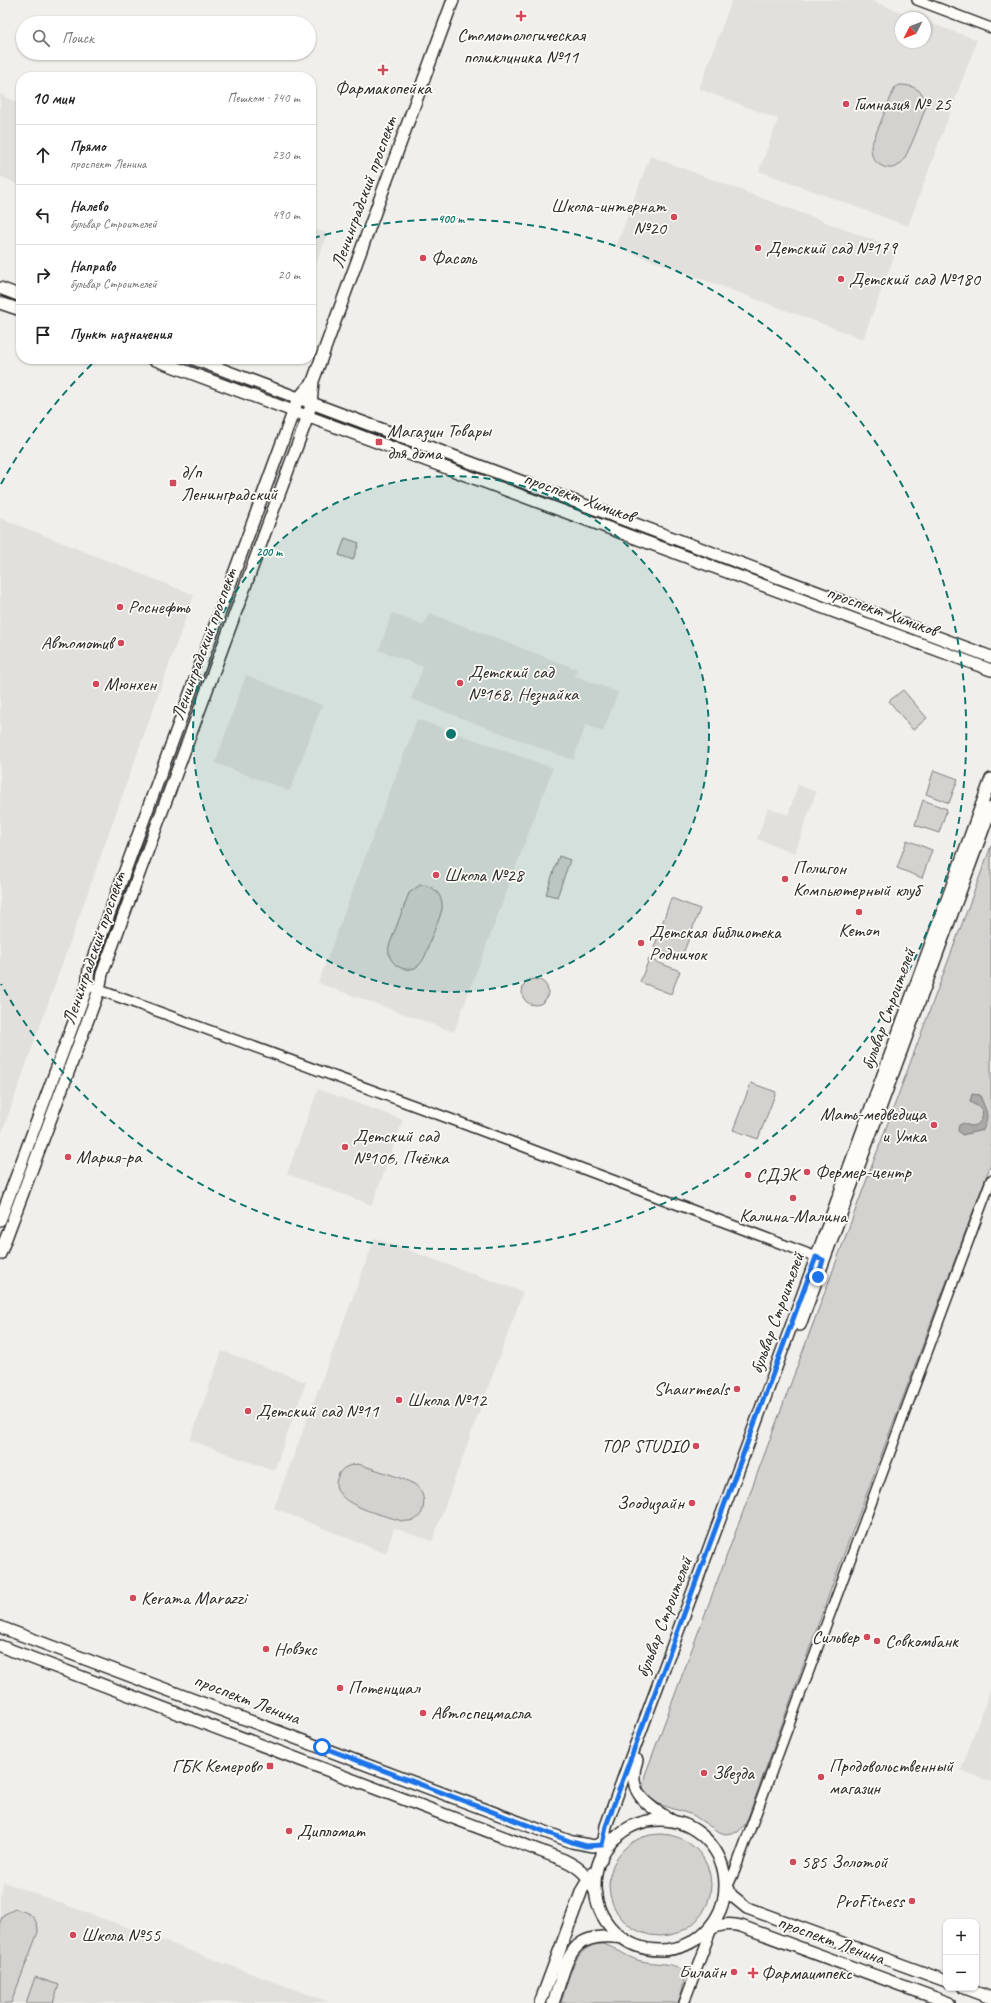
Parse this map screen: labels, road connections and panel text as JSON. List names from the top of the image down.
{
  "streets": {
    "main road": [
      "Ленинградский проспект",
      "проспект Химиков",
      "бульвар Строителей",
      "проспект Ленина"
    ]
  },
  "crossings": [
    ["Ленинградский проспект", "проспект Химиков"],
    ["бульвар Строителей", "проспект Ленина"]
  ],
  "places": {
    "health": ["Стомотологическая поликлиника №11", "Фармакопейка", "Фармаимпекс"],
    "other": [
      "Гимназия № 25",
      "Школа-интернат №20",
      "Детский сад №179",
      "Фасоль",
      "Детский сад №180",
      "Роснефть",
      "Автомотив",
      "Детский сад №168, Незнайка",
      "Мюнхен",
      "Школа №28",
      "Полигон Компьютерный клуб",
      "Kemon",
      "Детская библиотека Родничок",
      "Мать-медведица и Умка",
      "Детский сад №106, Пчёлка",
      "Мария-ра",
      "Фермер-центр",
      "СДЭК",
      "Калина-Малина",
      "Shaurmeals",
      "Школа №12",
      "Детский сад №11",
      "TOP STUDIO",
      "Зоодизайн",
      "Kerama Marazzi",
      "Сильвер",
      "Совкомбанк",
      "Новэкс",
      "Потенциал",
      "Автоспецмасла",
      "Звезда",
      "Продовольственный магазин",
      "Дипломат",
      "585 Золотой",
      "ProFitness",
      "Школа №55",
      "Билайн"
    ],
    "transit": ["Магазин Товары для дома", "д/п Ленинградский", "ГБК Кемерово"]
  },
  "north": "bottom left",
  "page": {
    "search": "Поиск",
    "heading": ["10 мин", "Пешком · 740 m"],
    "list": [
      ["Прямо", "проспект Ленина", "230 m"],
      ["Налево", "бульвар Строителей", "490 m"],
      ["Направо", "бульвар Строителей", "20 m"],
      "Пункт назначения"
    ],
    "map_buttons": ["+", "−"]
  },
  "rings": ["400 m", "200 m"]
}
